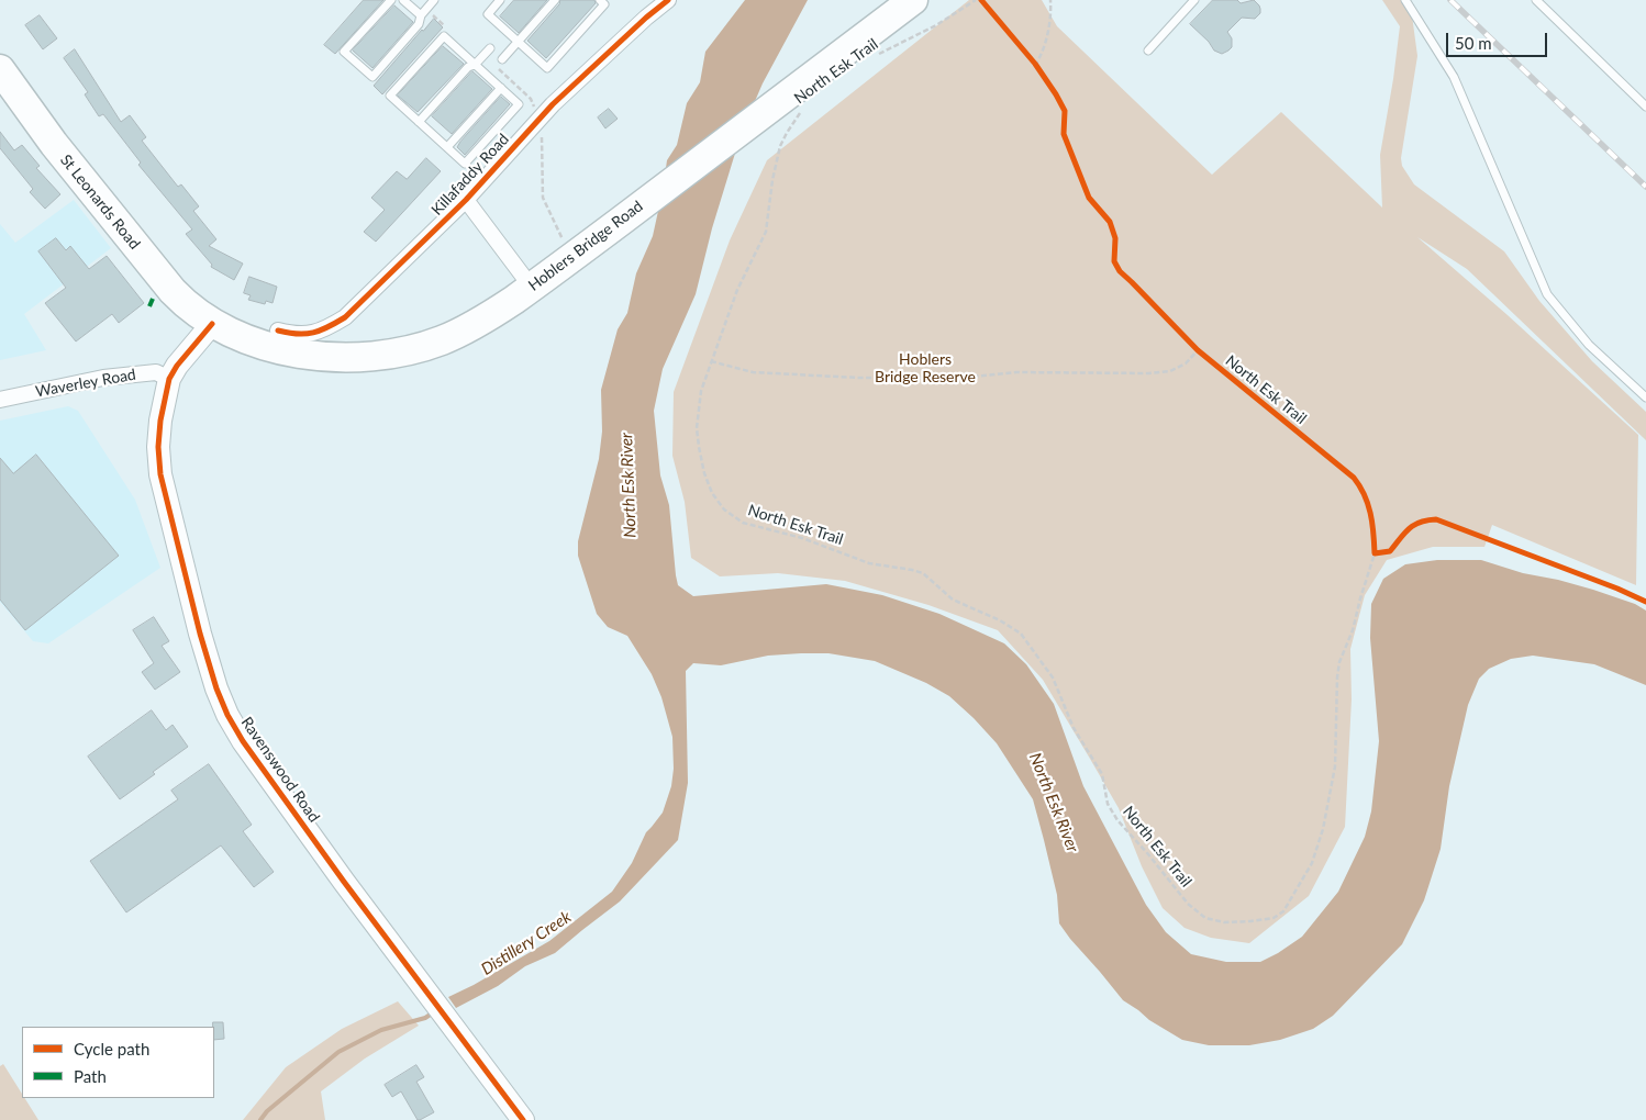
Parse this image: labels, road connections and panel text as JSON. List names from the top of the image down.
{
  "streets": {
    "highway": ["St Leonards Road", "Hoblers Bridge Road"],
    "street": ["Killafaddy Road", "Waverley Road", "Ravenswood Road"],
    "cycle path": ["North Esk Trail"]
  },
  "crossings": [
    ["Killafaddy Road", "Hoblers Bridge Road"],
    ["St Leonards Road", "Hoblers Bridge Road"],
    ["St Leonards Road", "Ravenswood Road"],
    ["Hoblers Bridge Road", "Ravenswood Road"],
    ["Waverley Road", "Ravenswood Road"]
  ],
  "water": ["North Esk River", "Distillery Creek"],
  "parks": ["Hoblers Bridge Reserve"],
  "legend": ["Cycle path", "Path"],
  "scale_bar": "50 m"
}
